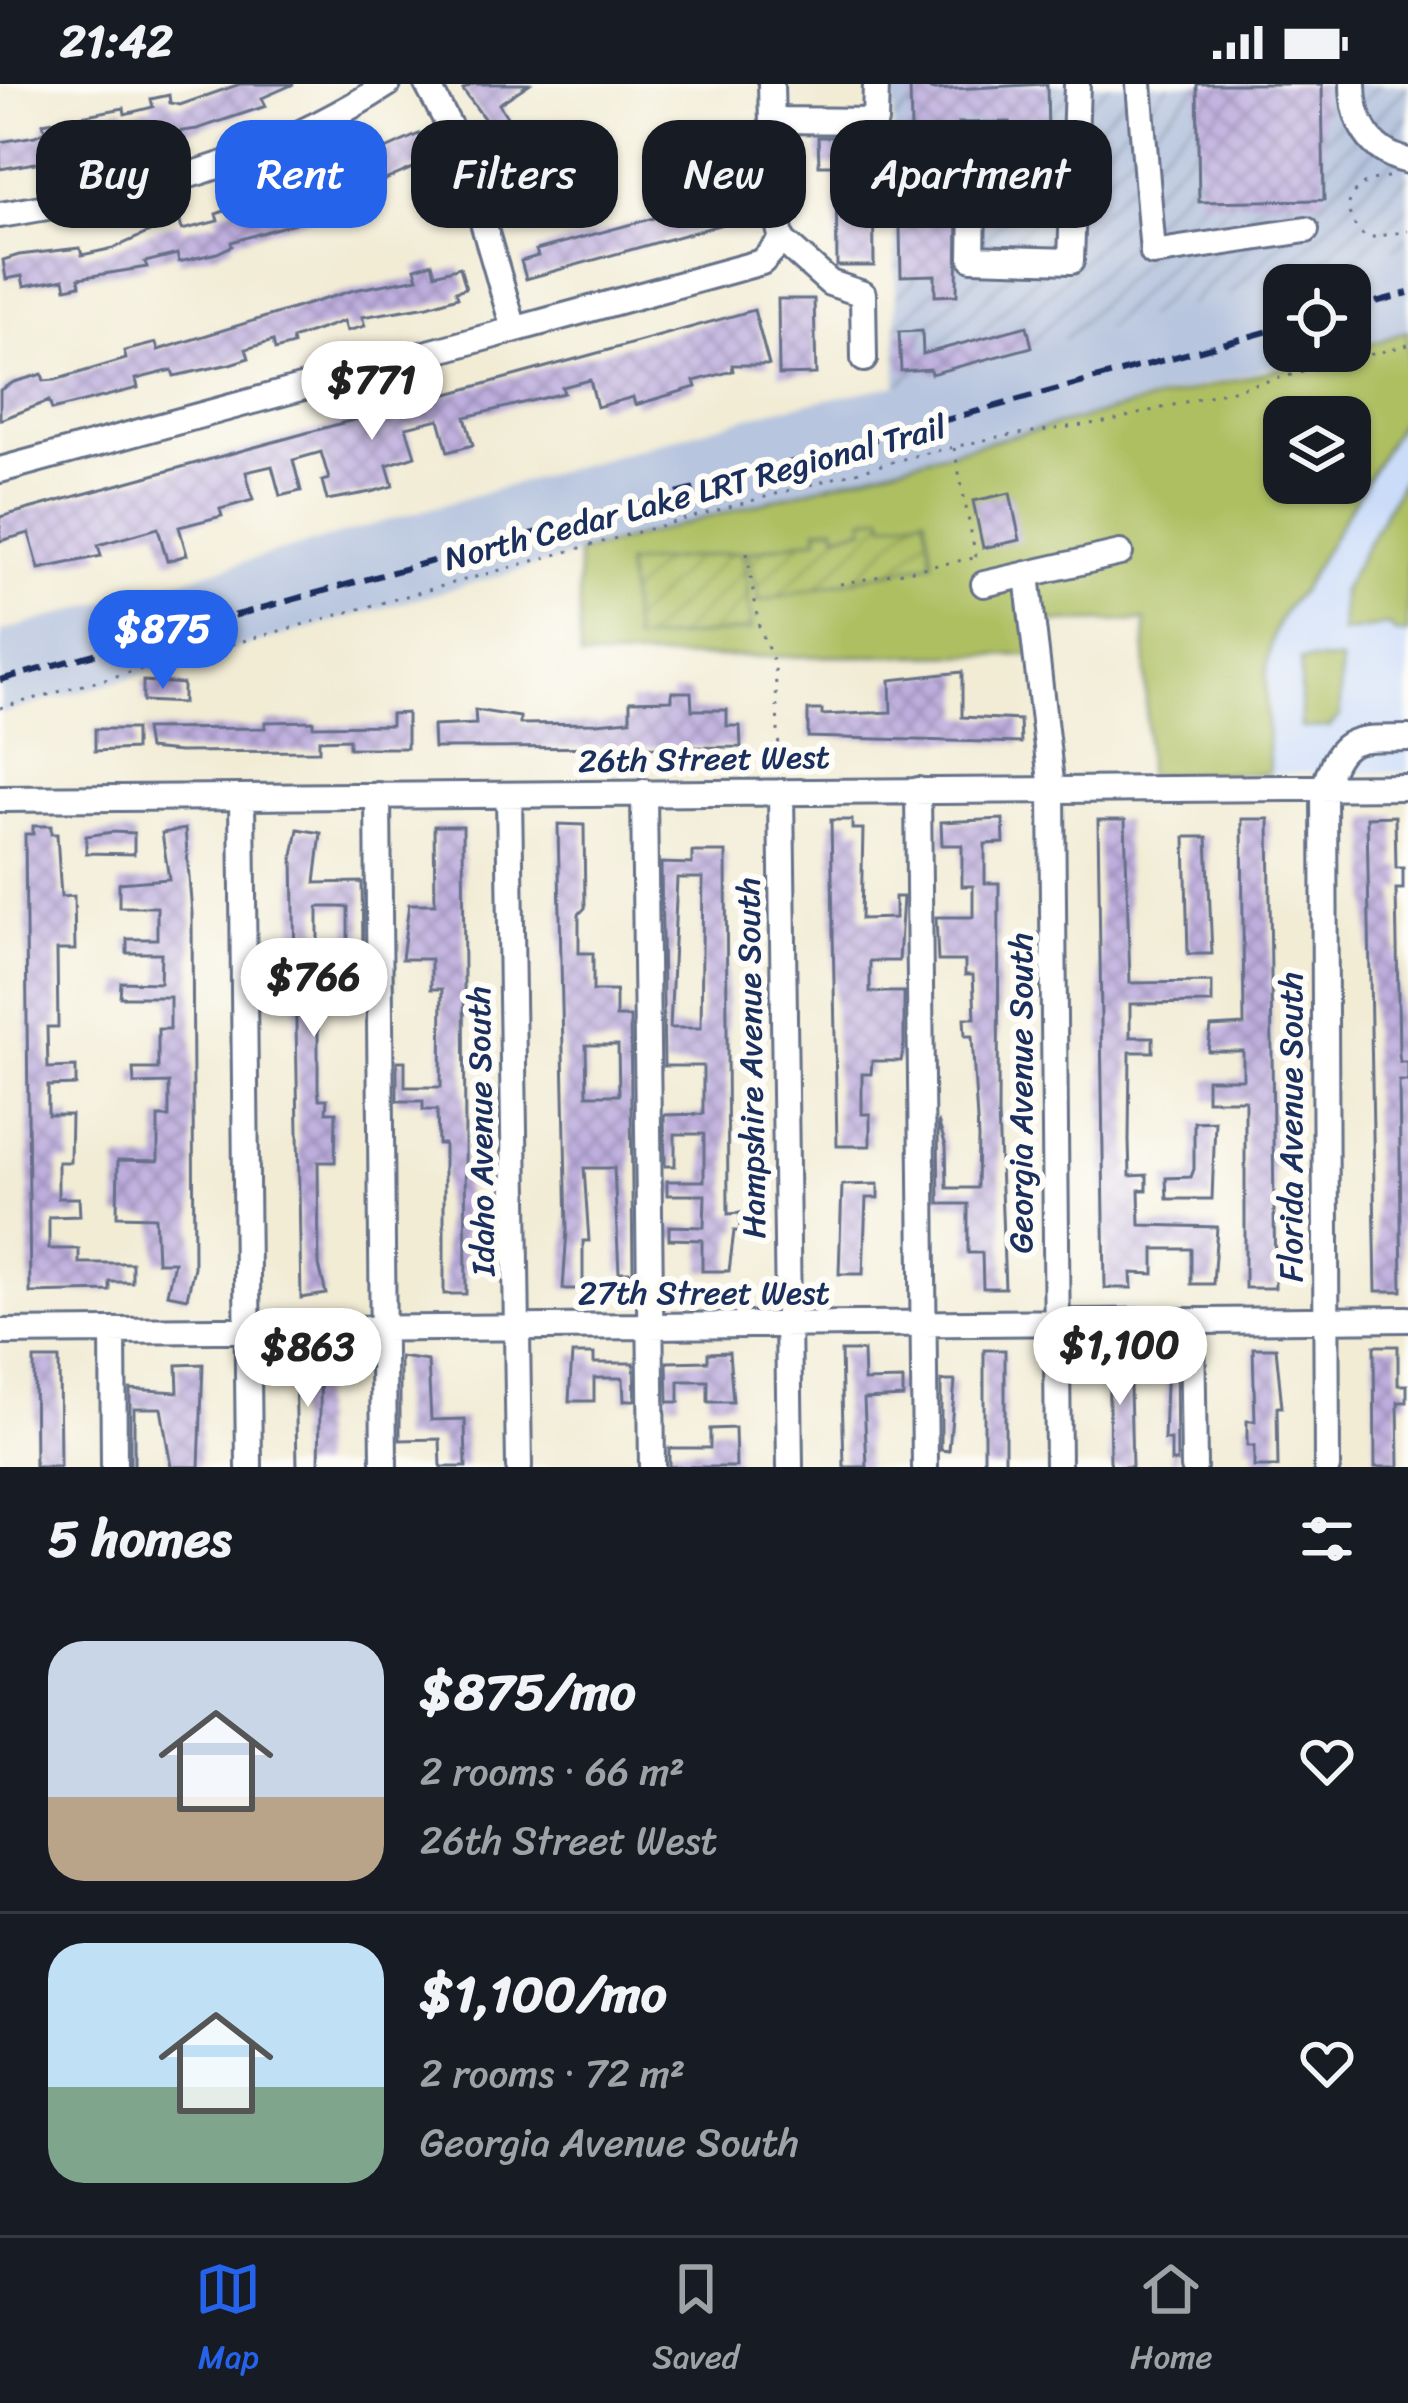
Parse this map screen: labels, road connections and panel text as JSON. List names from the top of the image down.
{
  "streets": {
    "street": [
      "26th Street West",
      "Hampshire Avenue South",
      "Georgia Avenue South",
      "Florida Avenue South",
      "Idaho Avenue South",
      "27th Street West"
    ],
    "path": ["North Cedar Lake LRT Regional Trail"]
  },
  "crossings": [
    ["26th Street West", "Hampshire Avenue South"],
    ["26th Street West", "Georgia Avenue South"],
    ["26th Street West", "Florida Avenue South"],
    ["26th Street West", "Idaho Avenue South"],
    ["Hampshire Avenue South", "27th Street West"],
    ["Georgia Avenue South", "27th Street West"],
    ["Florida Avenue South", "27th Street West"],
    ["Idaho Avenue South", "27th Street West"]
  ],
  "page": {
    "status": "21:42",
    "chip": [
      "Buy",
      "Rent",
      "Filters",
      "New",
      "Apartment"
    ],
    "price": [
      "$771",
      "$875",
      "$766",
      "$1,100",
      "$863"
    ],
    "heading": "5 homes",
    "list": [
      {
        "name": "$875/mo",
        "note": "2 rooms · 66 m² · 26th Street West"
      },
      {
        "name": "$1,100/mo",
        "note": "2 rooms · 72 m² · Georgia Avenue South"
      }
    ],
    "tabs": ["Map", "Saved", "Home"]
  }
}
